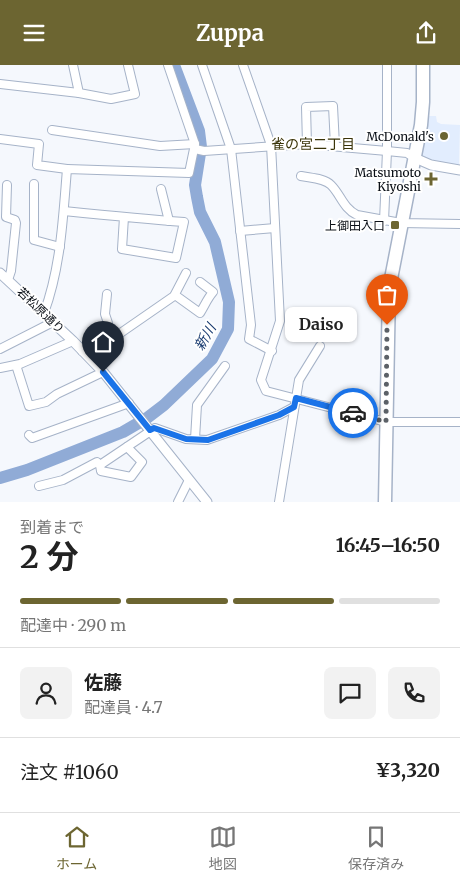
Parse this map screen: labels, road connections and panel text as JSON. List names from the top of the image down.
{
  "streets": {
    "street": ["若松原通り"]
  },
  "districts": ["雀の宮二丁目"],
  "water": ["新川"],
  "places": {
    "other": ["McDonald's", "Daiso"],
    "health": ["Matsumoto Kiyoshi"],
    "transit": ["上御田入口"]
  },
  "page": {
    "header": "Zuppa",
    "bubble": "Daiso",
    "heading": ["2 分", "到着まで", "16:45–16:50"],
    "panel": [
      "佐藤",
      "配達員 · 4.7",
      "注文 #1060",
      "¥3,320"
    ],
    "bar": "配達中 · 290 m",
    "tabs": ["ホーム", "地図", "保存済み"]
  }
}
